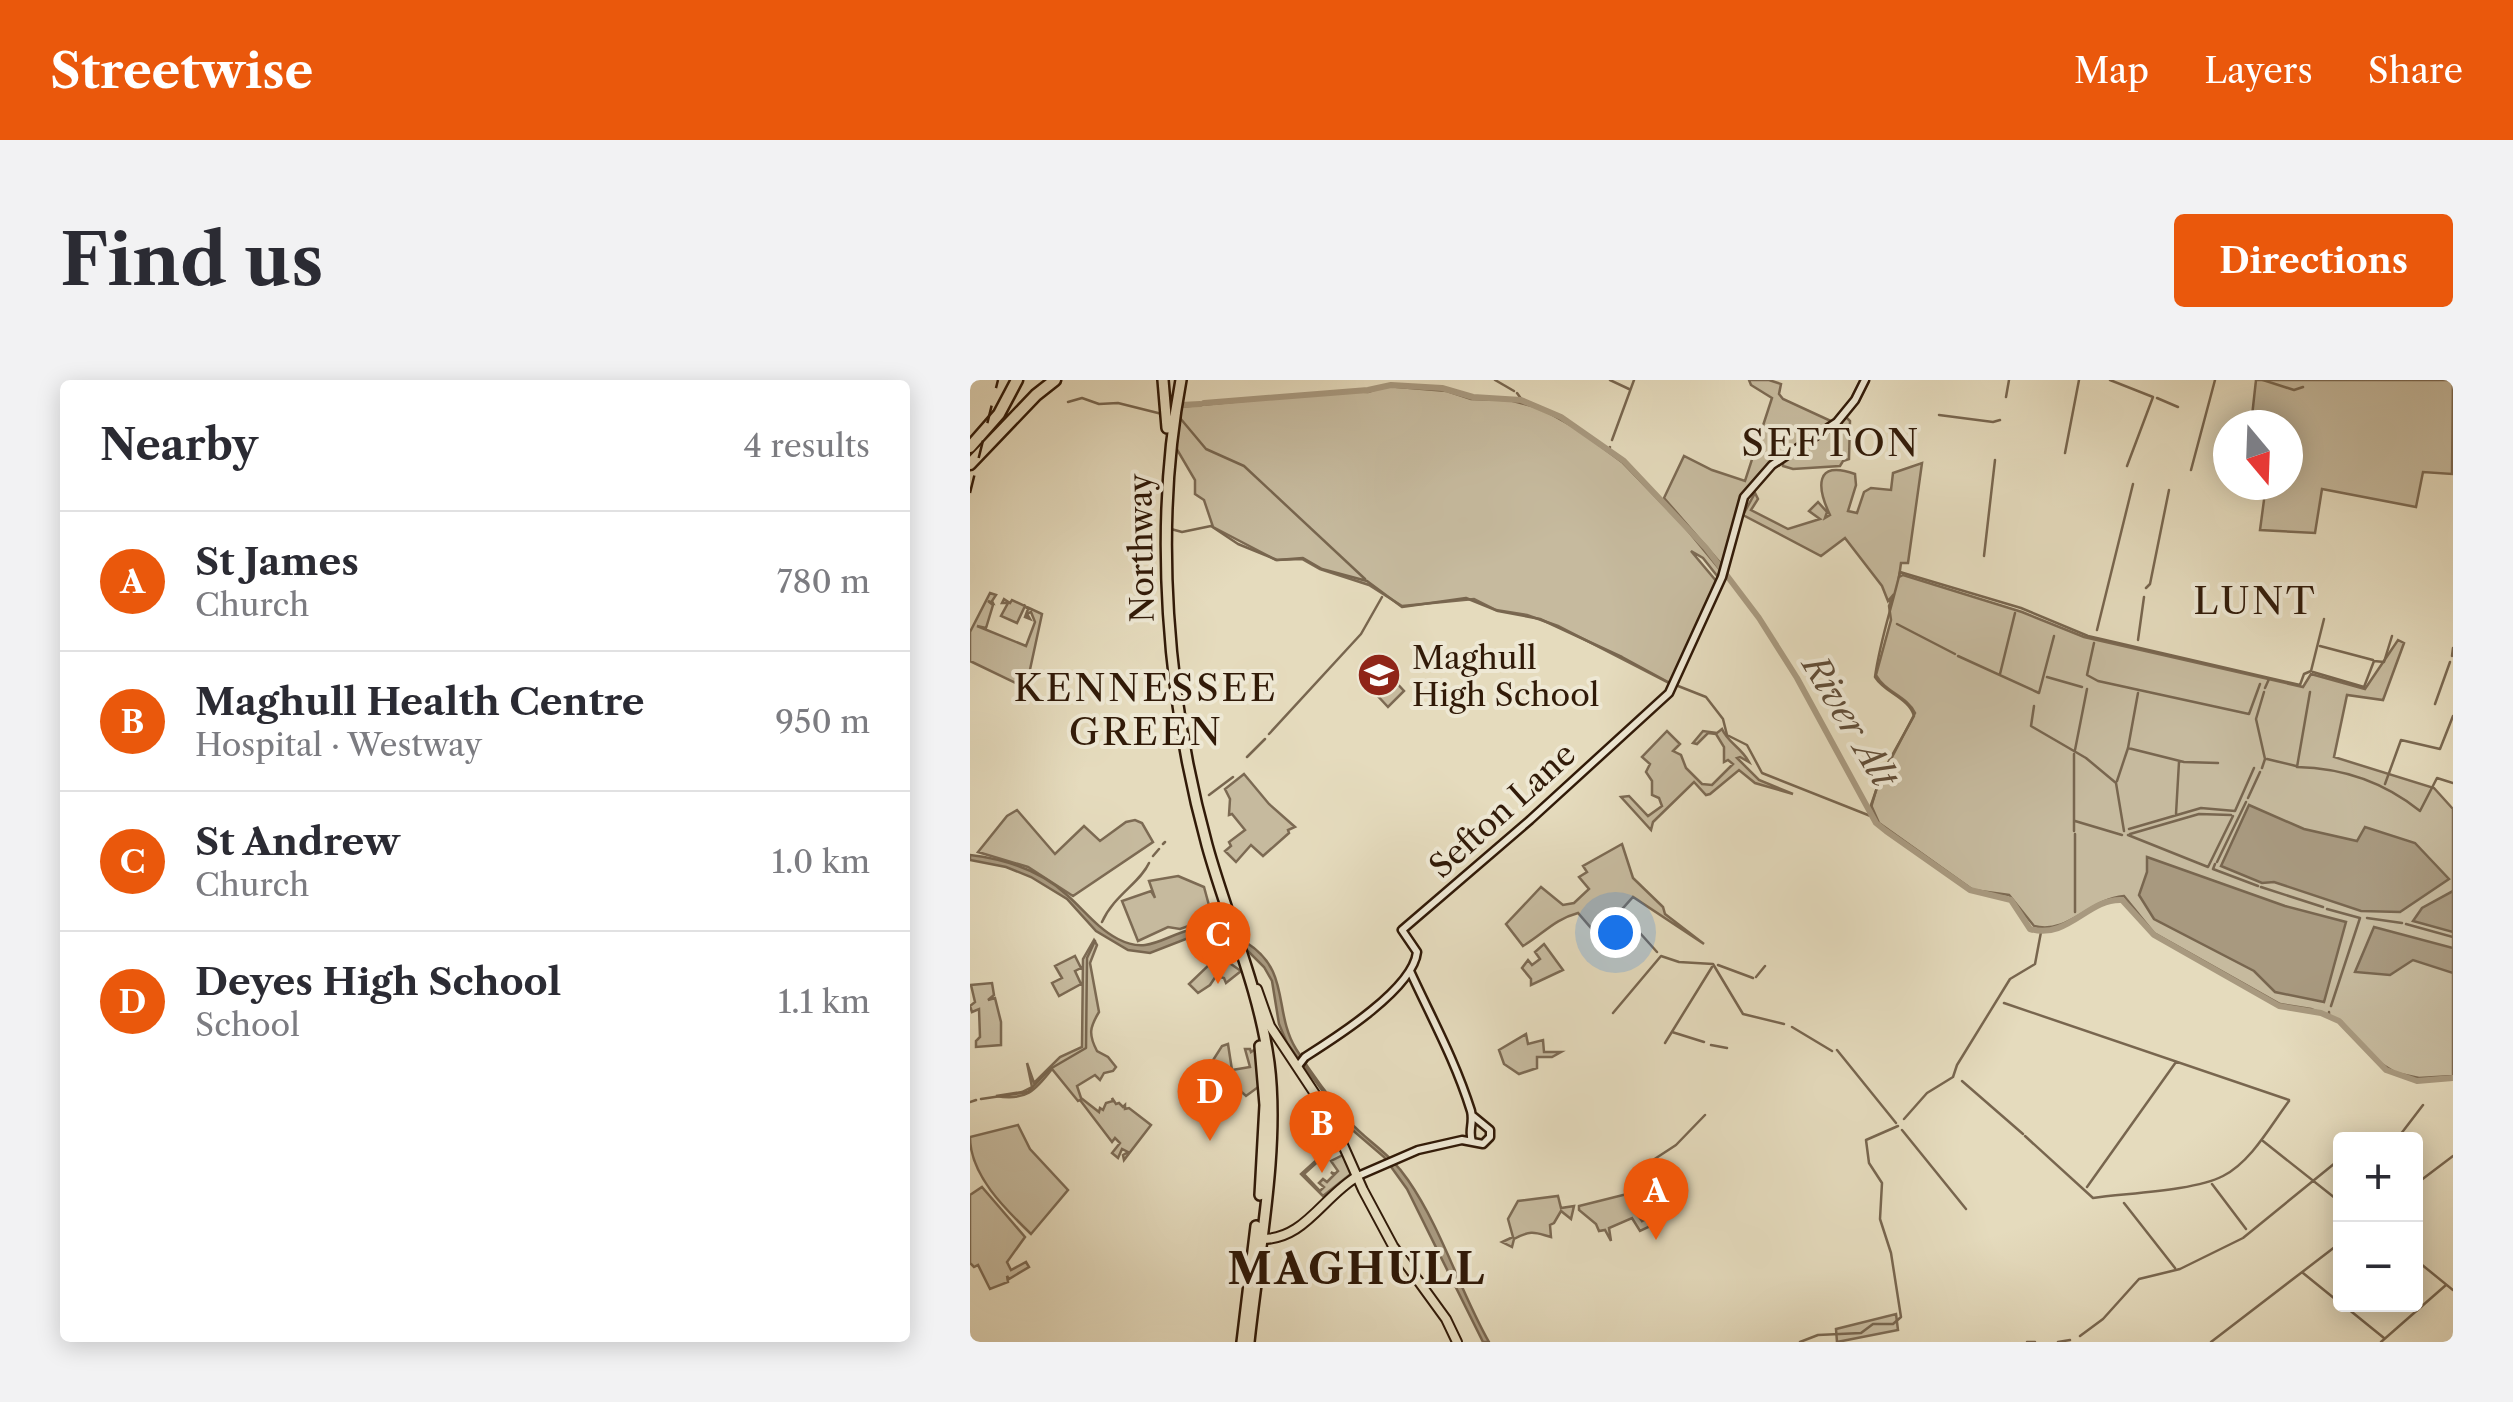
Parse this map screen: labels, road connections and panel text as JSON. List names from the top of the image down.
{
  "streets": {
    "highway": ["Northway"],
    "main road": ["Sefton Lane"]
  },
  "districts": [
    "SEFTON",
    "LUNT",
    "KENNESSEE GREEN",
    "MAGHULL"
  ],
  "water": ["River Alt"],
  "places": {
    "school or university": ["Maghull High School"]
  },
  "north": "bottom",
  "page": {
    "header": "Streetwise",
    "nav": ["Map", "Layers", "Share"],
    "buttons": "Directions",
    "title": "Find us",
    "heading": ["Nearby", "4 results"],
    "list": [
      {
        "mark": "A",
        "name": "St James",
        "note": "Church",
        "value": "780 m"
      },
      {
        "mark": "B",
        "name": "Maghull Health Centre",
        "note": "Hospital · Westway",
        "value": "950 m"
      },
      {
        "mark": "C",
        "name": "St Andrew",
        "note": "Church",
        "value": "1.0 km"
      },
      {
        "mark": "D",
        "name": "Deyes High School",
        "note": "School",
        "value": "1.1 km"
      }
    ],
    "pins": [
      "C",
      "D",
      "B",
      "A"
    ],
    "map_buttons": ["+", "−"]
  }
}
